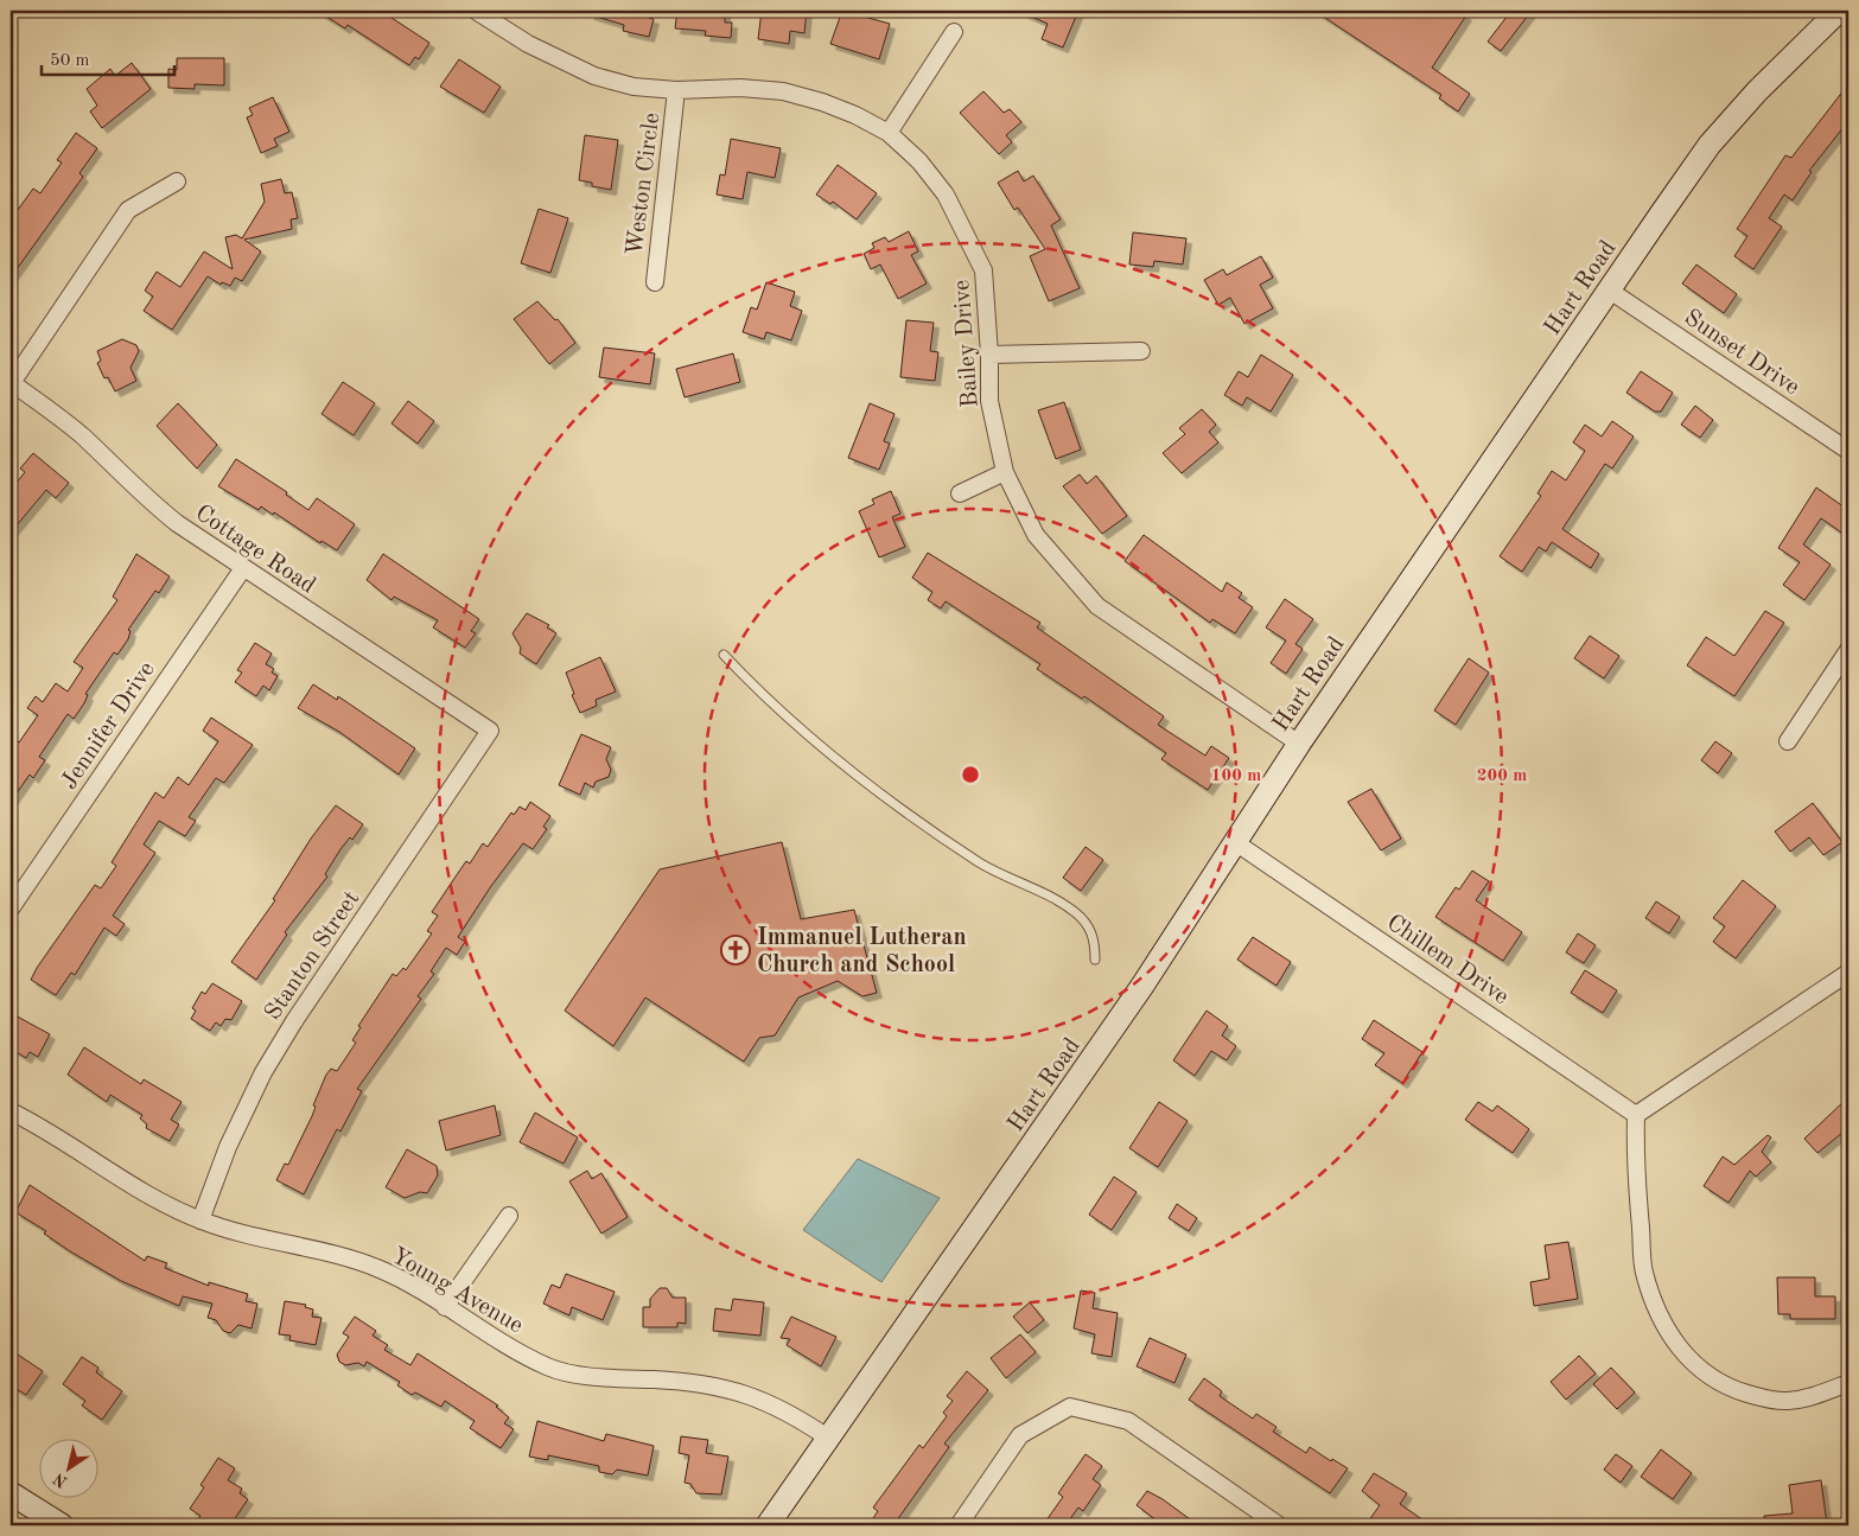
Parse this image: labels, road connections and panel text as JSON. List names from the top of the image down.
{
  "streets": {
    "street": [
      "Weston Circle",
      "Hart Road",
      "Bailey Drive",
      "Sunset Drive",
      "Cottage Road",
      "Jennifer Drive",
      "Stanton Street",
      "Chillem Drive",
      "Young Avenue"
    ]
  },
  "crossings": [
    ["Weston Circle", "Bailey Drive"],
    ["Hart Road", "Bailey Drive"],
    ["Hart Road", "Sunset Drive"],
    ["Hart Road", "Chillem Drive"],
    ["Hart Road", "Young Avenue"],
    ["Cottage Road", "Jennifer Drive"],
    ["Cottage Road", "Stanton Street"],
    ["Stanton Street", "Young Avenue"]
  ],
  "places": {
    "church": ["Immanuel Lutheran Church and School"]
  },
  "scale_bar": "50 m",
  "north": "bottom left",
  "rings": ["100 m", "200 m"]
}
